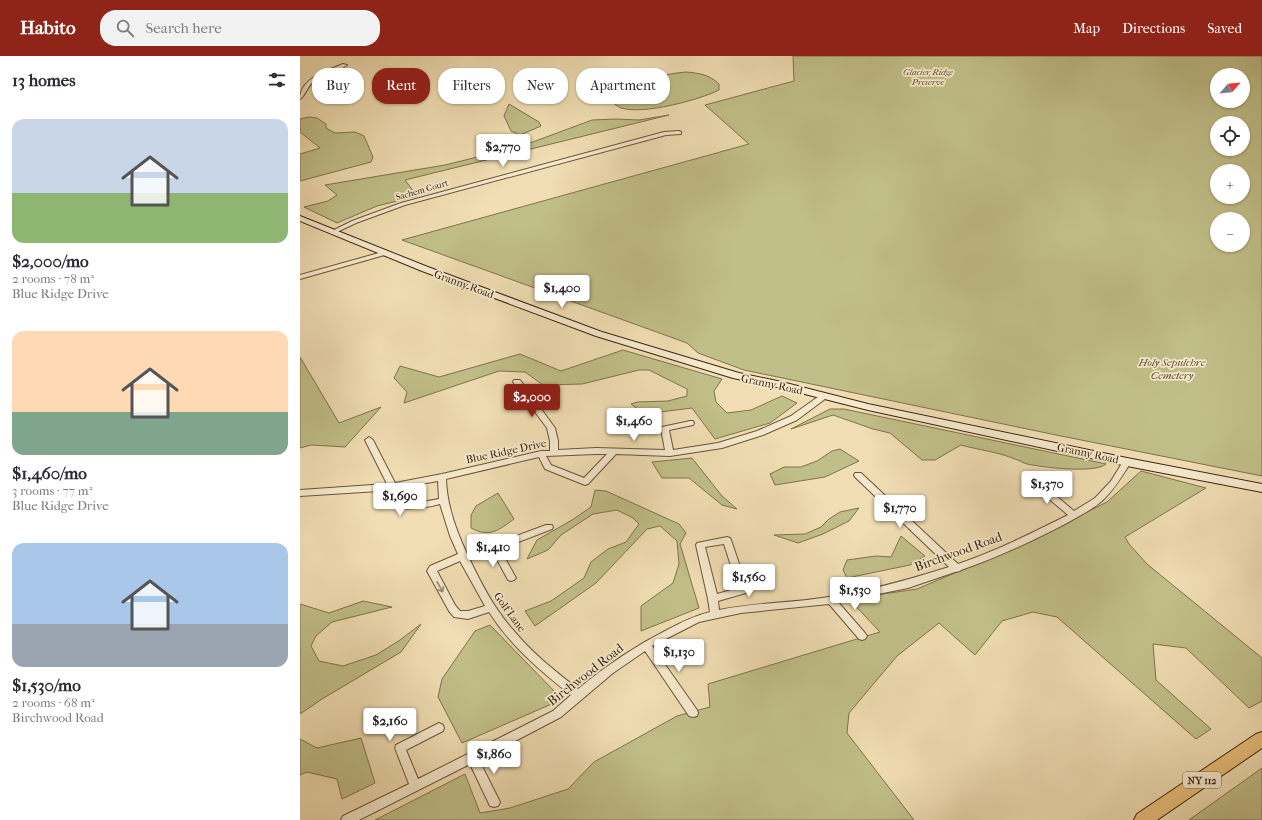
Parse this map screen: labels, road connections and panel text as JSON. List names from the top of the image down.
{
  "streets": {
    "main road": ["NY 112"],
    "street": [
      "Sachem Court",
      "Granny Road",
      "Blue Ridge Drive",
      "Birchwood Road",
      "Golf Lane"
    ]
  },
  "crossings": [
    ["Sachem Court", "Granny Road"],
    ["Granny Road", "Blue Ridge Drive"],
    ["Granny Road", "Birchwood Road"],
    ["Blue Ridge Drive", "Golf Lane"],
    ["Birchwood Road", "Golf Lane"]
  ],
  "parks": ["Glacier Ridge Preserve", "Holy Sepulchre Cemetery"],
  "north": "top right",
  "page": {
    "header": "Habito",
    "search": "Search here",
    "nav": ["Map", "Directions", "Saved"],
    "heading": "13 homes",
    "map_buttons": ["+", "−"],
    "chip": [
      "Buy",
      "Rent",
      "Filters",
      "New",
      "Apartment"
    ],
    "list": [
      {
        "name": "$2,000/mo",
        "note": "2 rooms · 78 m² · Blue Ridge Drive"
      },
      {
        "name": "$1,460/mo",
        "note": "3 rooms · 77 m² · Blue Ridge Drive"
      },
      {
        "name": "$1,530/mo",
        "note": "2 rooms · 68 m² · Birchwood Road"
      }
    ],
    "price": [
      "$2,770",
      "$1,400",
      "$2,000",
      "$1,460",
      "$1,370",
      "$1,690",
      "$1,770",
      "$1,410",
      "$1,560",
      "$1,530",
      "$1,130",
      "$2,160",
      "$1,860"
    ]
  }
}
